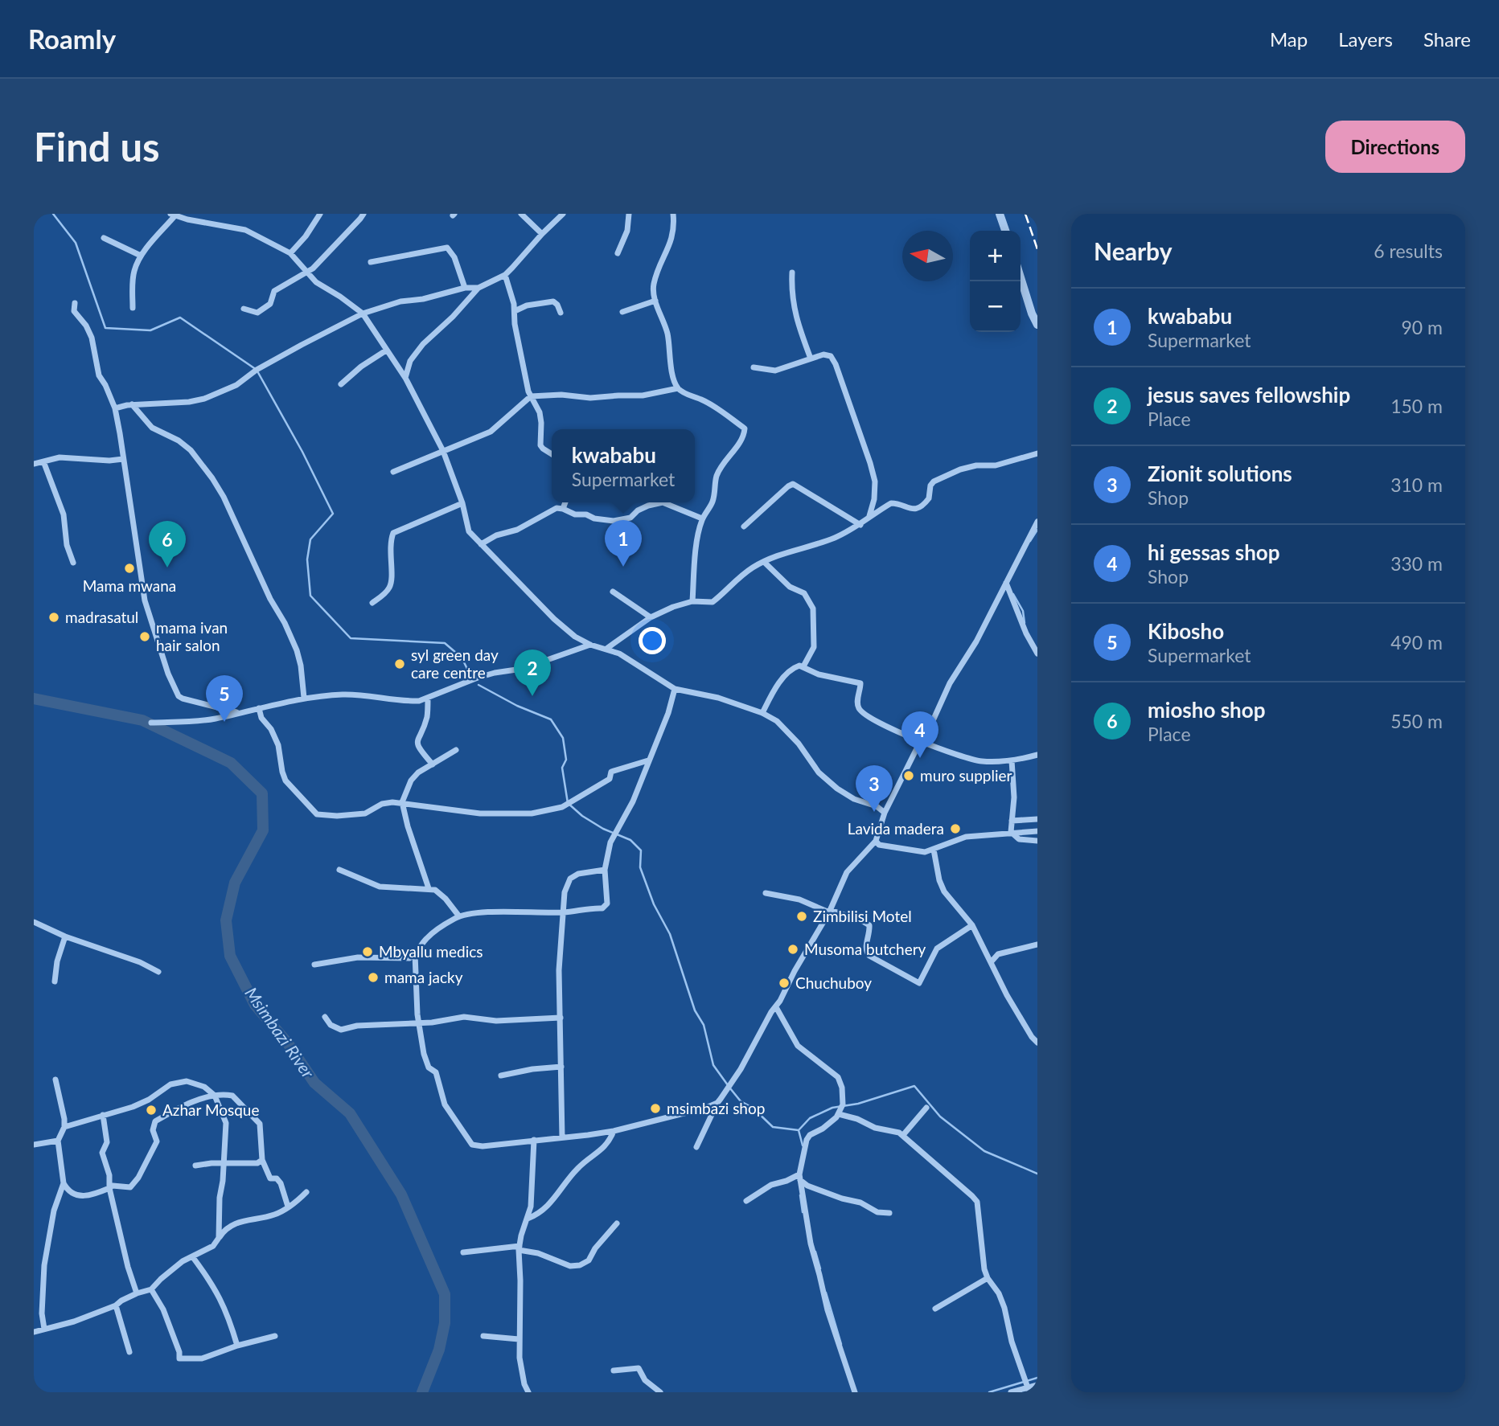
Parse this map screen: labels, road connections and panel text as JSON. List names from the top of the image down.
{
  "water": ["Msimbazi River"],
  "places": [
    "Mama mwana",
    "madrasatul",
    "mama ivan hair salon",
    "syl green day care centre",
    "muro supplier",
    "Lavida madera",
    "Zimbilisi Motel",
    "Musoma butchery",
    "Mbyallu medics",
    "mama jacky",
    "Chuchuboy",
    "msimbazi shop",
    "Azhar Mosque"
  ],
  "north": "left",
  "page": {
    "header": "Roamly",
    "nav": ["Map", "Layers", "Share"],
    "buttons": "Directions",
    "title": "Find us",
    "heading": ["Nearby", "6 results"],
    "map_buttons": ["+", "−"],
    "list": [
      {
        "mark": "1",
        "name": "kwababu",
        "note": "Supermarket",
        "value": "90 m"
      },
      {
        "mark": "2",
        "name": "jesus saves fellowship",
        "note": "Place",
        "value": "150 m"
      },
      {
        "mark": "3",
        "name": "Zionit solutions",
        "note": "Shop",
        "value": "310 m"
      },
      {
        "mark": "4",
        "name": "hi gessas shop",
        "note": "Shop",
        "value": "330 m"
      },
      {
        "mark": "5",
        "name": "Kibosho",
        "note": "Supermarket",
        "value": "490 m"
      },
      {
        "mark": "6",
        "name": "miosho shop",
        "note": "Place",
        "value": "550 m"
      }
    ],
    "popup": ["kwababu", "Supermarket"],
    "pins": [
      "1",
      "6",
      "2",
      "5",
      "4",
      "3"
    ]
  }
}
